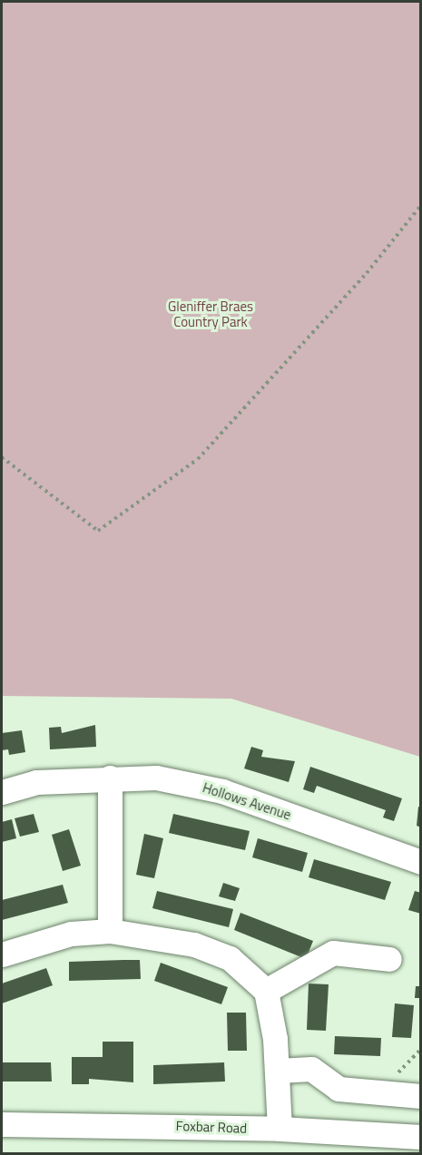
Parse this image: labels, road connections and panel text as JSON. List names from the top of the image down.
{
  "streets": {
    "street": ["Hollows Avenue", "Foxbar Road"]
  },
  "parks": ["Gleniffer Braes Country Park"]
}
